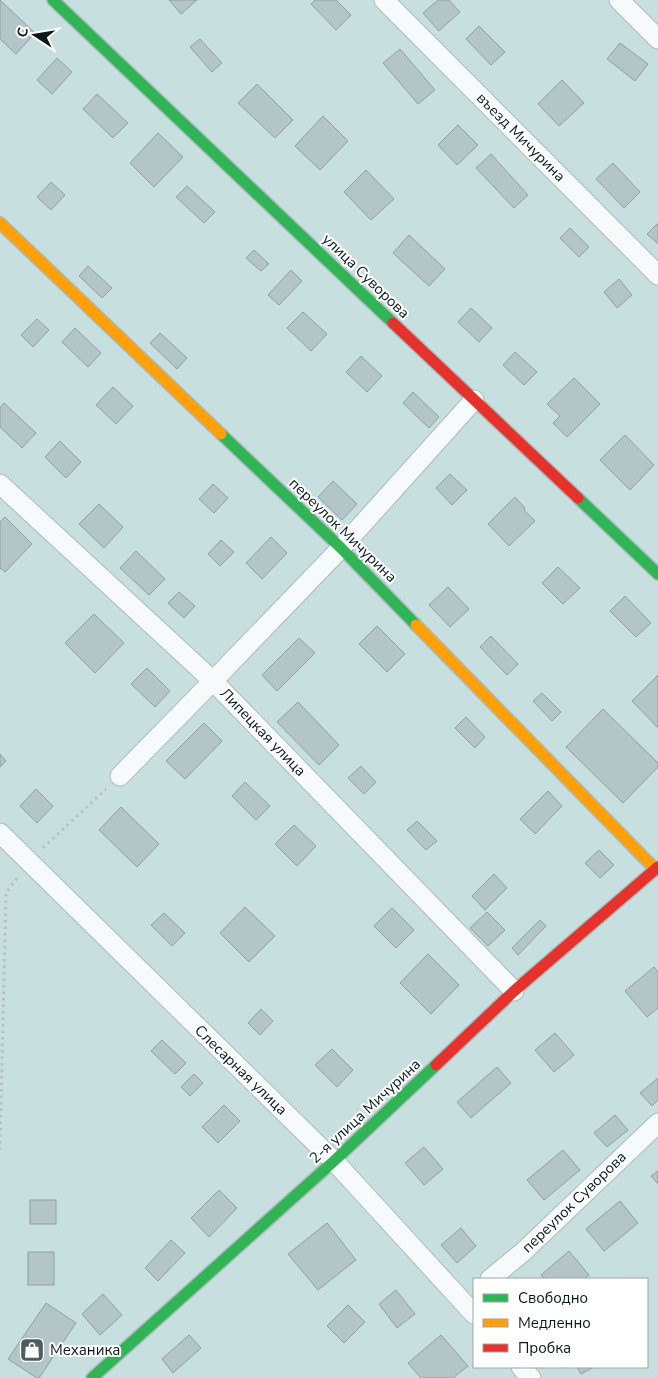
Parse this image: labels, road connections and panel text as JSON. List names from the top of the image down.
{
  "streets": {
    "street": [
      "въезд Мичурина",
      "улица Суворова",
      "переулок Мичурина",
      "Липецкая улица",
      "Слесарная улица",
      "2-я улица Мичурина",
      "переулок Суворова"
    ]
  },
  "crossings": [
    ["переулок Мичурина", "2-я улица Мичурина"],
    ["Липецкая улица", "2-я улица Мичурина"],
    ["Слесарная улица", "2-я улица Мичурина"]
  ],
  "places": {
    "shop": ["Механика"]
  },
  "legend": ["Свободно", "Медленно", "Пробка"],
  "north": "left"
}
